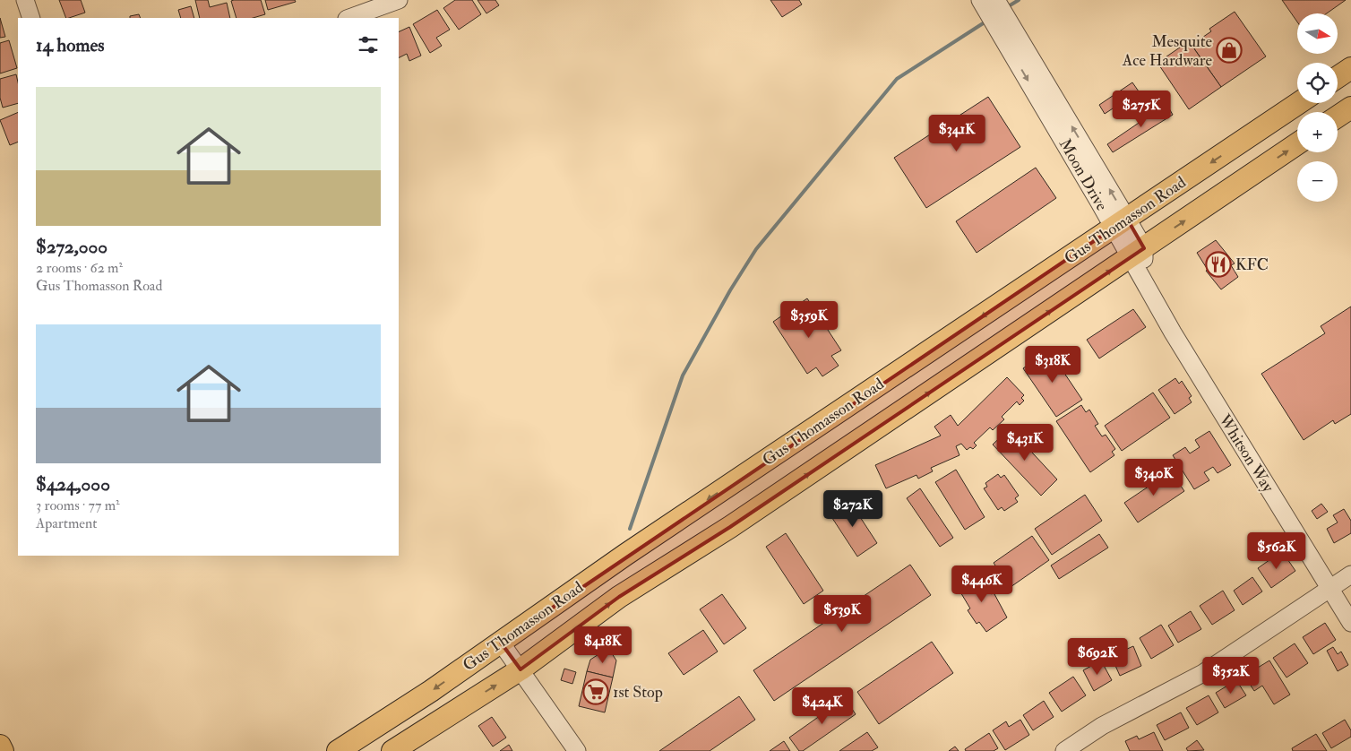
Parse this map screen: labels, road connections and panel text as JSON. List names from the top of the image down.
{
  "streets": {
    "main road": ["Gus Thomasson Road"],
    "street": ["Moon Drive", "Whitson Way"]
  },
  "crossings": [
    ["Moon Drive", "Gus Thomasson Road"],
    ["Moon Drive", "Whitson Way"]
  ],
  "places": {
    "shop": ["Mesquite Ace Hardware"],
    "restaurant": ["KFC"],
    "supermarket": ["1st Stop"]
  },
  "north": "right",
  "page": {
    "map_buttons": ["+", "−"],
    "heading": "14 homes",
    "list": [
      {
        "name": "$272,000",
        "note": "2 rooms · 62 m² · Gus Thomasson Road"
      },
      {
        "name": "$424,000",
        "note": "3 rooms · 77 m² · Apartment"
      }
    ],
    "price": [
      "$275K",
      "$341K",
      "$359K",
      "$318K",
      "$431K",
      "$340K",
      "$272K",
      "$562K",
      "$446K",
      "$539K",
      "$418K",
      "$692K",
      "$352K",
      "$424K"
    ]
  }
}
